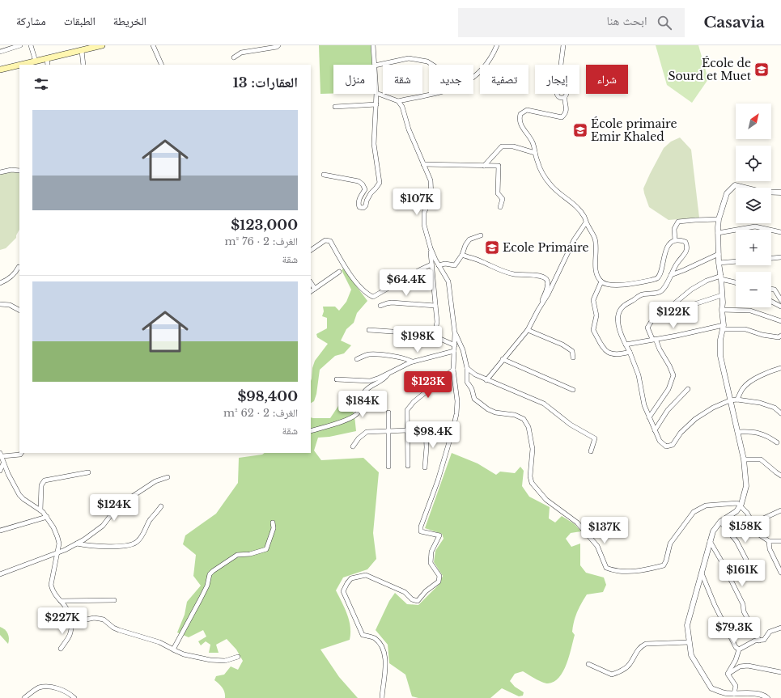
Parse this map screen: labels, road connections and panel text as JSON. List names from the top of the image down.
{
  "places": {
    "school or university": ["École de Sourd et Muet", "École primaire Emir Khaled", "Ecole Primaire"]
  },
  "north": "top right",
  "page": {
    "header": "Casavia",
    "search": "ابحث هنا",
    "nav": ["الخريطة", "الطبقات", "مشاركة"],
    "chip": [
      "شراء",
      "إيجار",
      "تصفية",
      "جديد",
      "شقة",
      "منزل"
    ],
    "heading": "العقارات: 13",
    "map_buttons": ["+", "−"],
    "list": [
      {
        "name": "$123,000",
        "note": "الغرف: 2 · 76 m² · شقة"
      },
      {
        "name": "$98,400",
        "note": "الغرف: 2 · 62 m² · شقة"
      }
    ],
    "price": [
      "$107K",
      "$64.4K",
      "$122K",
      "$198K",
      "$123K",
      "$184K",
      "$98.4K",
      "$124K",
      "$158K",
      "$137K",
      "$161K",
      "$227K",
      "$79.3K"
    ]
  }
}
